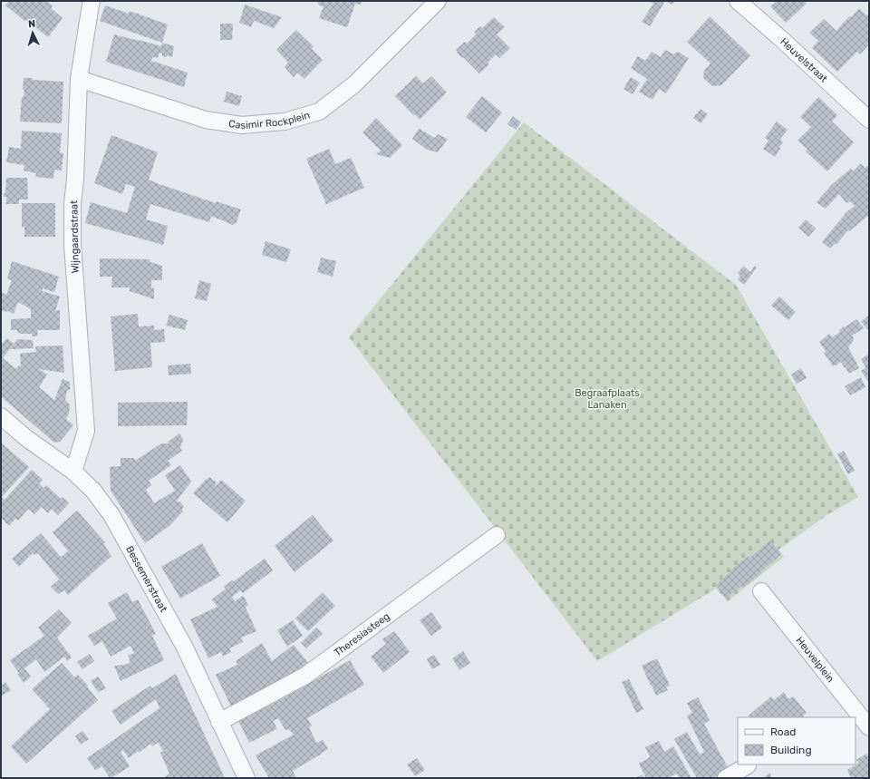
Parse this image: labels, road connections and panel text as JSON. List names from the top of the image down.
{
  "streets": {
    "street": [
      "Heuvelstraat",
      "Casimir Rockplein",
      "Wijngaardstraat",
      "Bessemerstraat",
      "Theresiasteeg",
      "Heuvelplein"
    ]
  },
  "crossings": [
    ["Casimir Rockplein", "Wijngaardstraat"],
    ["Wijngaardstraat", "Bessemerstraat"],
    ["Bessemerstraat", "Theresiasteeg"]
  ],
  "parks": ["Begraafplaats Lanaken"],
  "legend": ["Road", "Building"],
  "north": "top"
}
